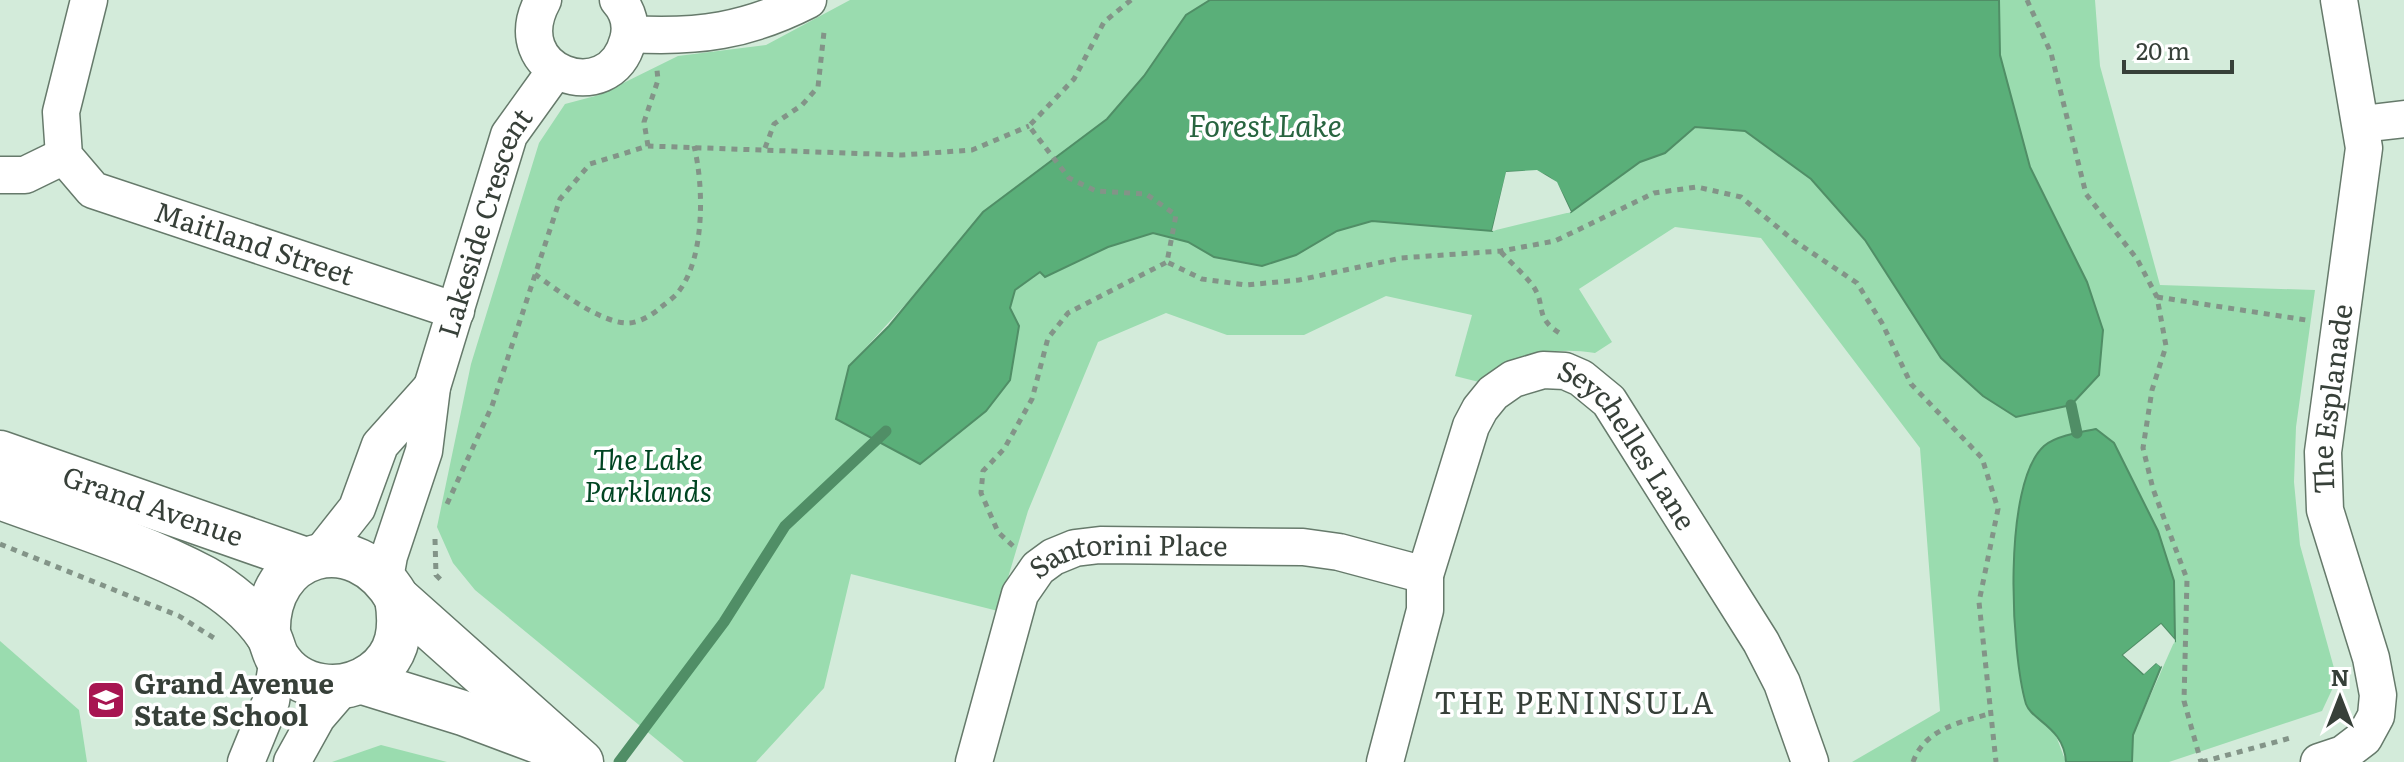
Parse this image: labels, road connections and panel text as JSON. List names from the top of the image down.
{
  "streets": {
    "street": [
      "Lakeside Crescent",
      "Maitland Street",
      "The Esplanade",
      "Seychelles Lane",
      "Grand Avenue",
      "Santorini Place"
    ]
  },
  "crossings": [
    ["Lakeside Crescent", "Maitland Street"],
    ["Lakeside Crescent", "Grand Avenue"],
    ["Seychelles Lane", "Santorini Place"]
  ],
  "districts": ["THE PENINSULA"],
  "water": ["Forest Lake"],
  "parks": ["The Lake Parklands"],
  "places": {
    "school or university": ["Grand Avenue State School"]
  },
  "scale_bar": "20 m",
  "north": "top"
}
